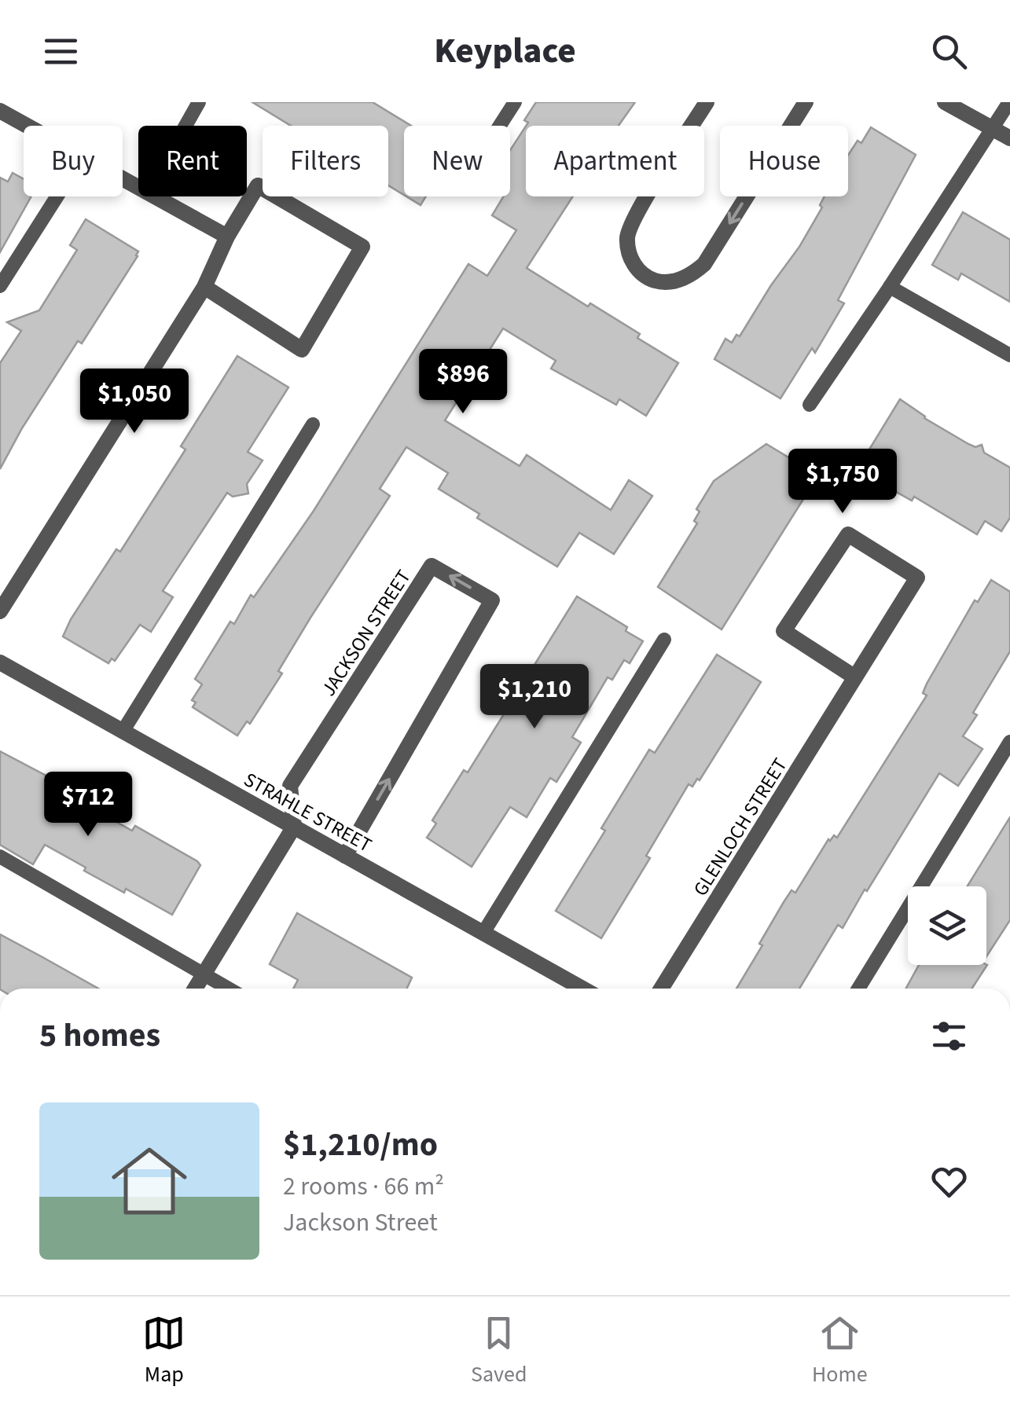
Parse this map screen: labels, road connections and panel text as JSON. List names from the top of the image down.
{
  "streets": {
    "street": ["JACKSON STREET", "STRAHLE STREET", "GLENLOCH STREET"]
  },
  "crossings": [
    ["JACKSON STREET", "STRAHLE STREET"]
  ],
  "page": {
    "header": "Keyplace",
    "chip": [
      "Buy",
      "Rent",
      "Filters",
      "New",
      "Apartment",
      "House"
    ],
    "price": [
      "$896",
      "$1,050",
      "$1,750",
      "$1,210",
      "$712"
    ],
    "heading": "5 homes",
    "list": [
      {
        "name": "$1,210/mo",
        "note": "2 rooms · 66 m² · Jackson Street"
      }
    ],
    "tabs": ["Map", "Saved", "Home"]
  }
}
